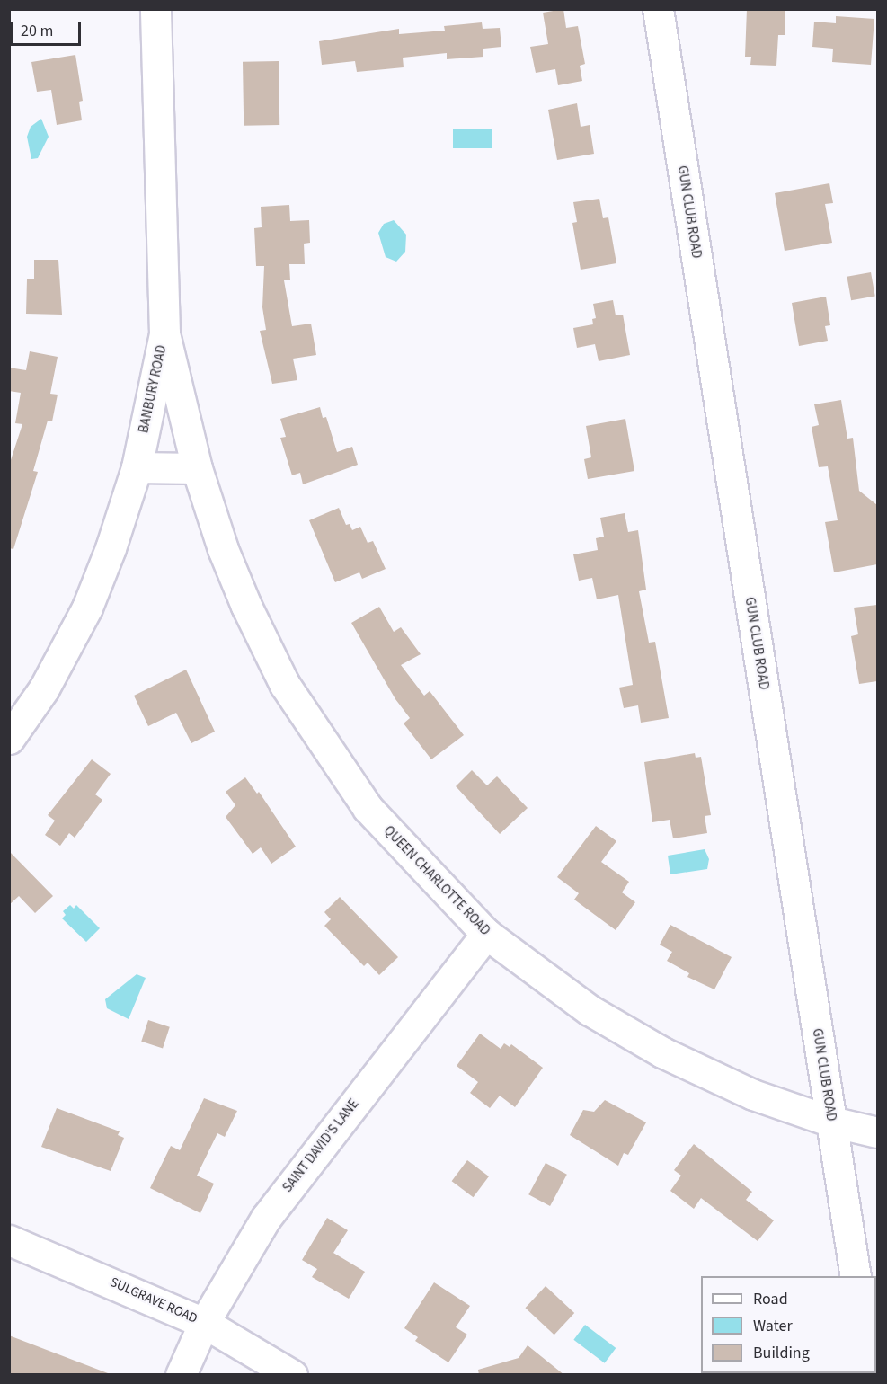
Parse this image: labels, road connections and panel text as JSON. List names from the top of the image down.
{
  "streets": {
    "street": [
      "GUN CLUB ROAD",
      "BANBURY ROAD",
      "QUEEN CHARLOTTE ROAD",
      "SAINT DAVID'S LANE",
      "SULGRAVE ROAD"
    ]
  },
  "crossings": [
    ["GUN CLUB ROAD", "QUEEN CHARLOTTE ROAD"],
    ["BANBURY ROAD", "QUEEN CHARLOTTE ROAD"],
    ["QUEEN CHARLOTTE ROAD", "SAINT DAVID'S LANE"],
    ["SAINT DAVID'S LANE", "SULGRAVE ROAD"]
  ],
  "legend": ["Road", "Water", "Building"],
  "scale_bar": "20 m"
}
